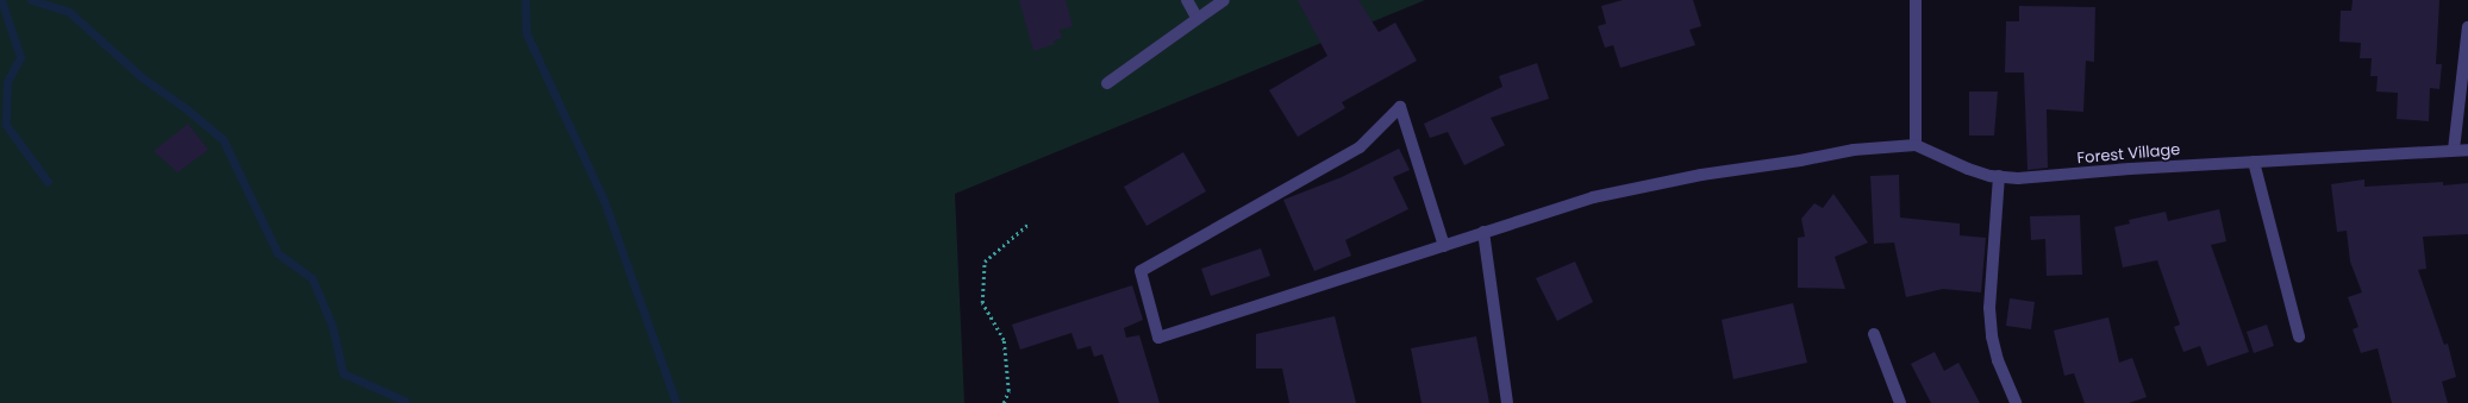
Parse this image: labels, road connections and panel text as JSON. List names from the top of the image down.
{
  "streets": {
    "street": ["Forest Village"]
  }
}
